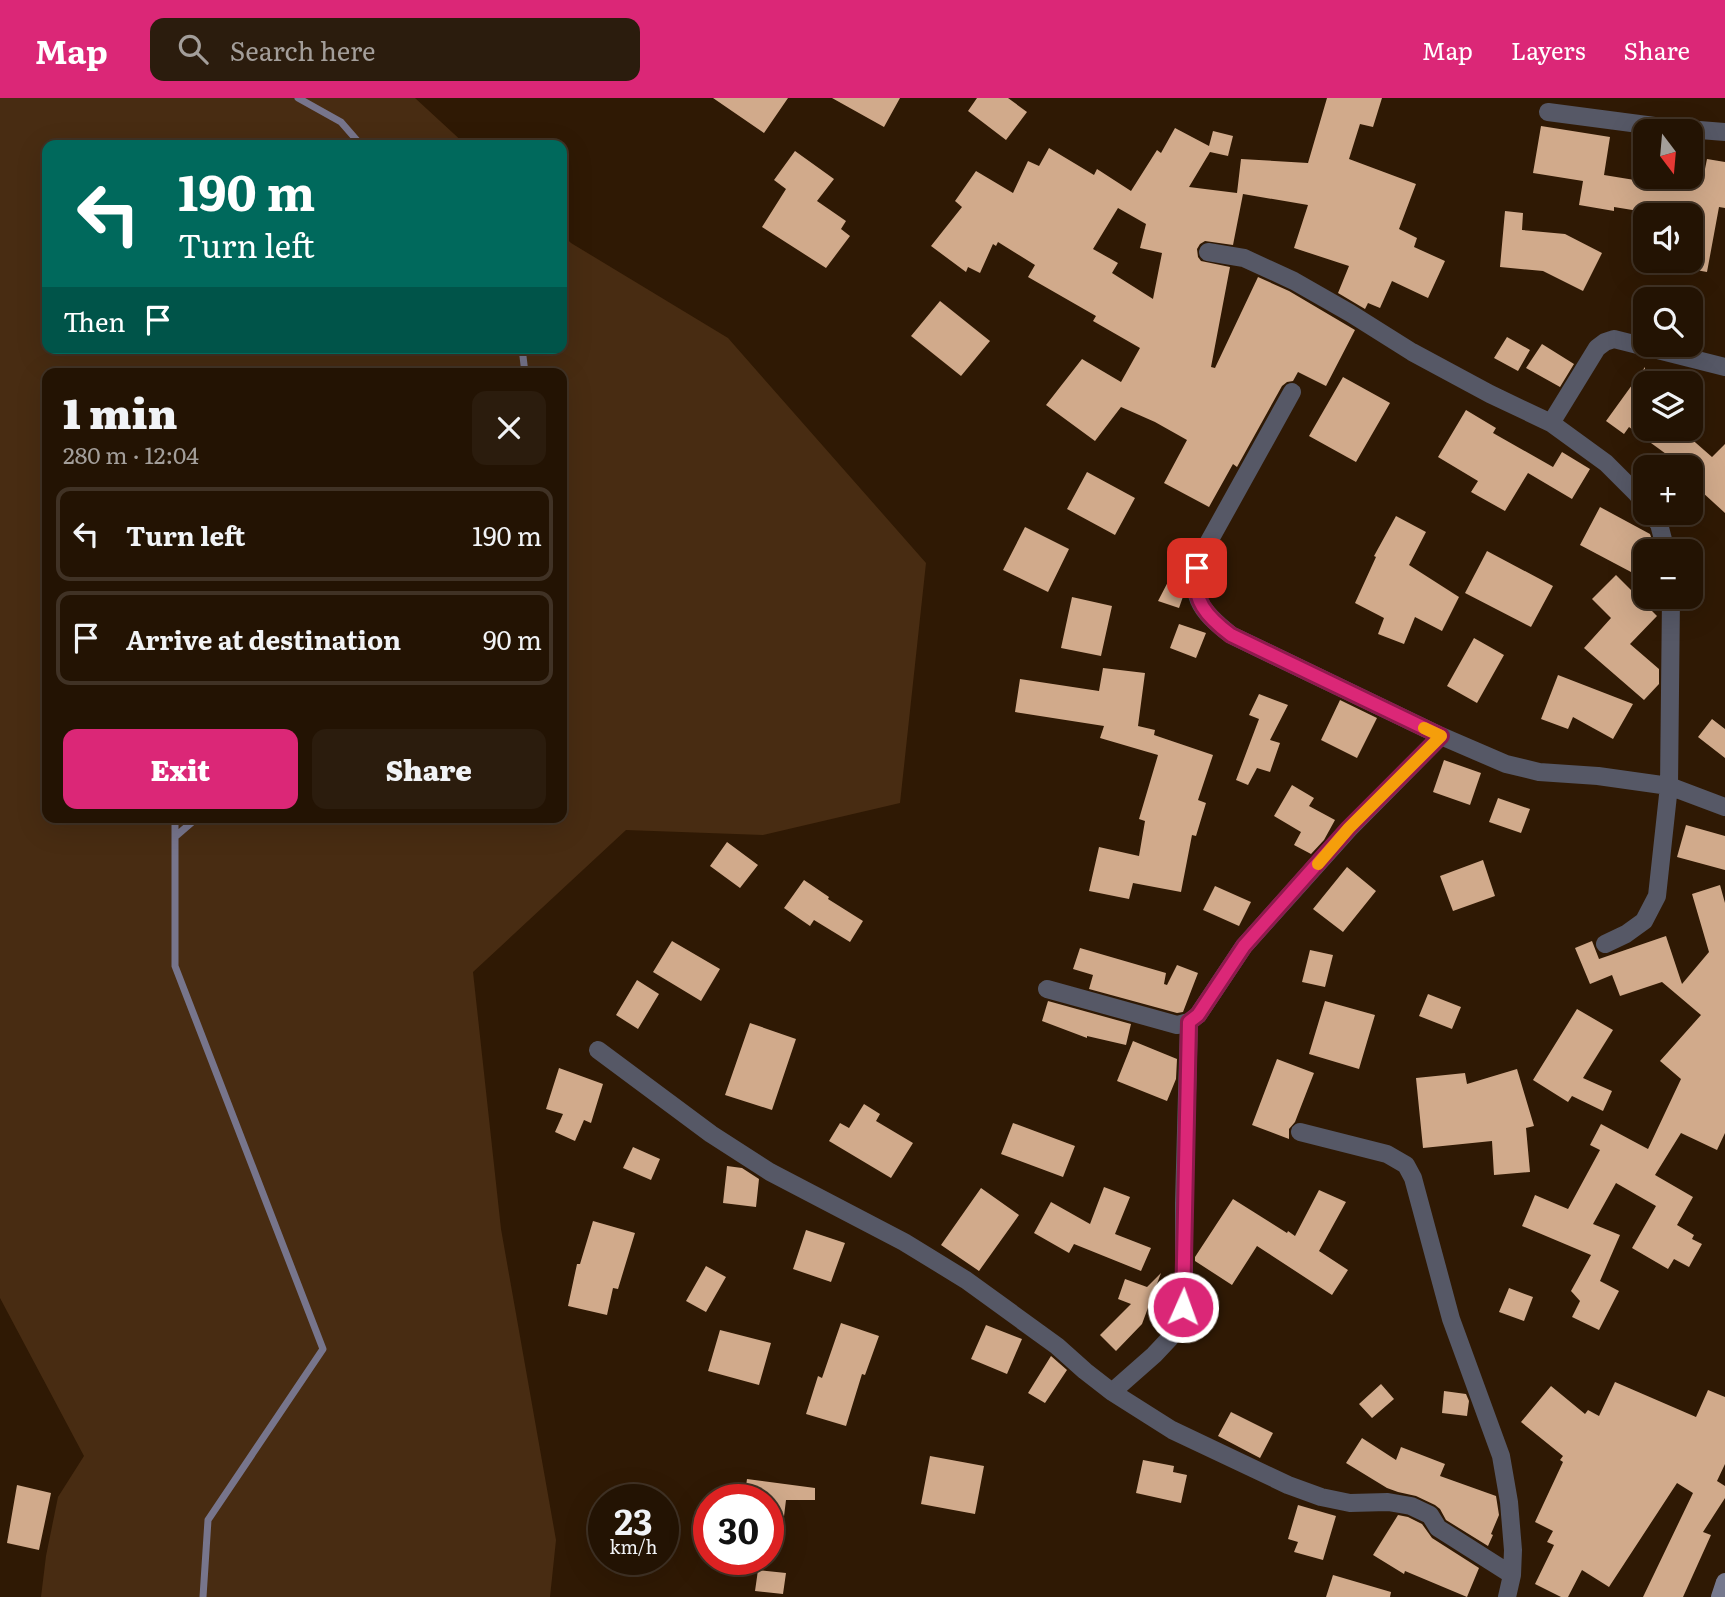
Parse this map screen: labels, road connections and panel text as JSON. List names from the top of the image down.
{
  "north": "bottom",
  "page": {
    "header": "Map",
    "search": "Search here",
    "nav": ["Map", "Layers", "Share"],
    "map_buttons": ["+", "−"],
    "turn": ["190 m", "Turn left"],
    "then": "Then",
    "heading": ["1 min", "280 m · 12:04"],
    "list": [
      {
        "name": "Turn left",
        "value": "190 m"
      },
      {
        "name": "Arrive at destination",
        "value": "90 m"
      }
    ],
    "buttons": ["Exit", "Share"],
    "speed": "23 km/h",
    "limit": "30"
  }
}
